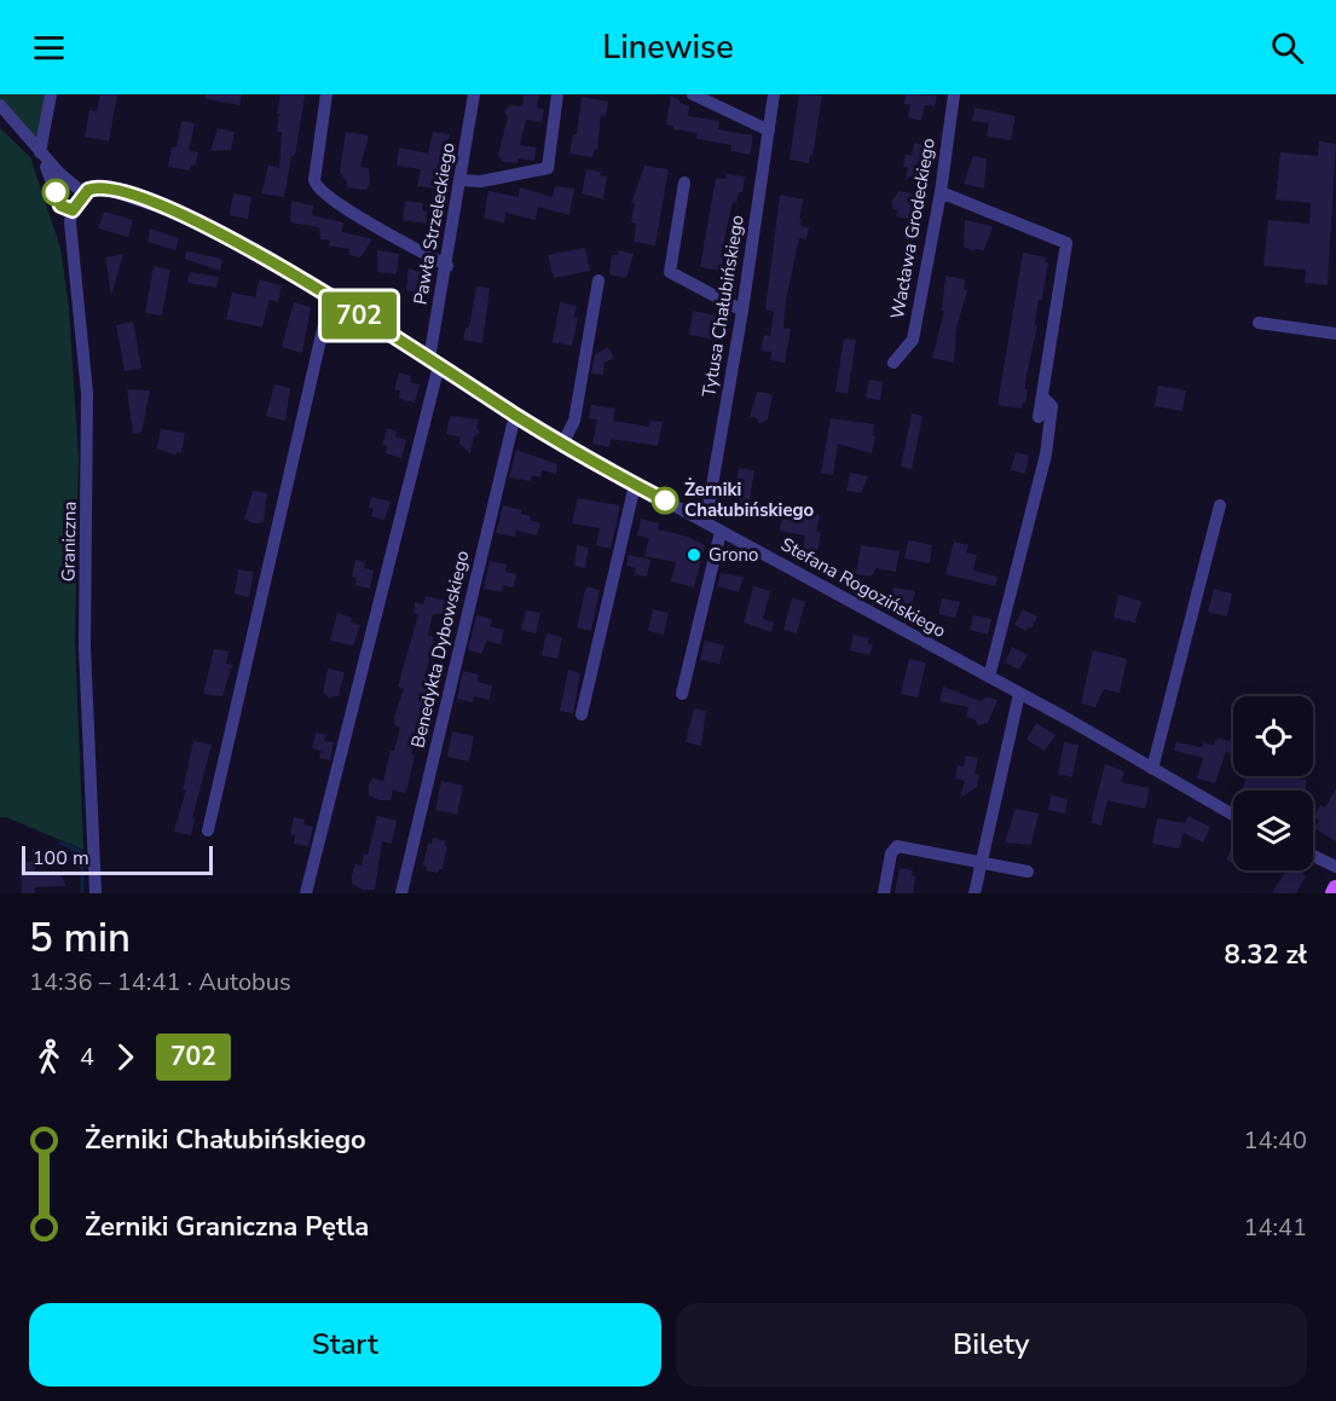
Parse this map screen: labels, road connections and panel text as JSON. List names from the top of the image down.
{
  "streets": {
    "street": [
      "Pawła Strzeleckiego",
      "Wacława Grodeckiego",
      "Tytusa Chałubińskiego",
      "Graniczna",
      "Stefana Rogozińskiego",
      "Benedykta Dybowskiego"
    ]
  },
  "crossings": [
    ["Pawła Strzeleckiego", "Stefana Rogozińskiego"],
    ["Tytusa Chałubińskiego", "Stefana Rogozińskiego"],
    ["Stefana Rogozińskiego", "Benedykta Dybowskiego"]
  ],
  "places": ["Żerniki Chałubińskiego", "Grono"],
  "lines": ["bus line 702"],
  "scale_bar": "100 m",
  "page": {
    "header": "Linewise",
    "on_map": "702",
    "scale": "100 m",
    "heading": ["5 min", "14:36 – 14:41 · Autobus", "8.32 zł"],
    "legs": ["4", "702"],
    "list": [
      {
        "name": "Żerniki Chałubińskiego",
        "value": "14:40"
      },
      {
        "name": "Żerniki Graniczna Pętla",
        "value": "14:41"
      }
    ],
    "buttons": ["Start", "Bilety"]
  }
}
